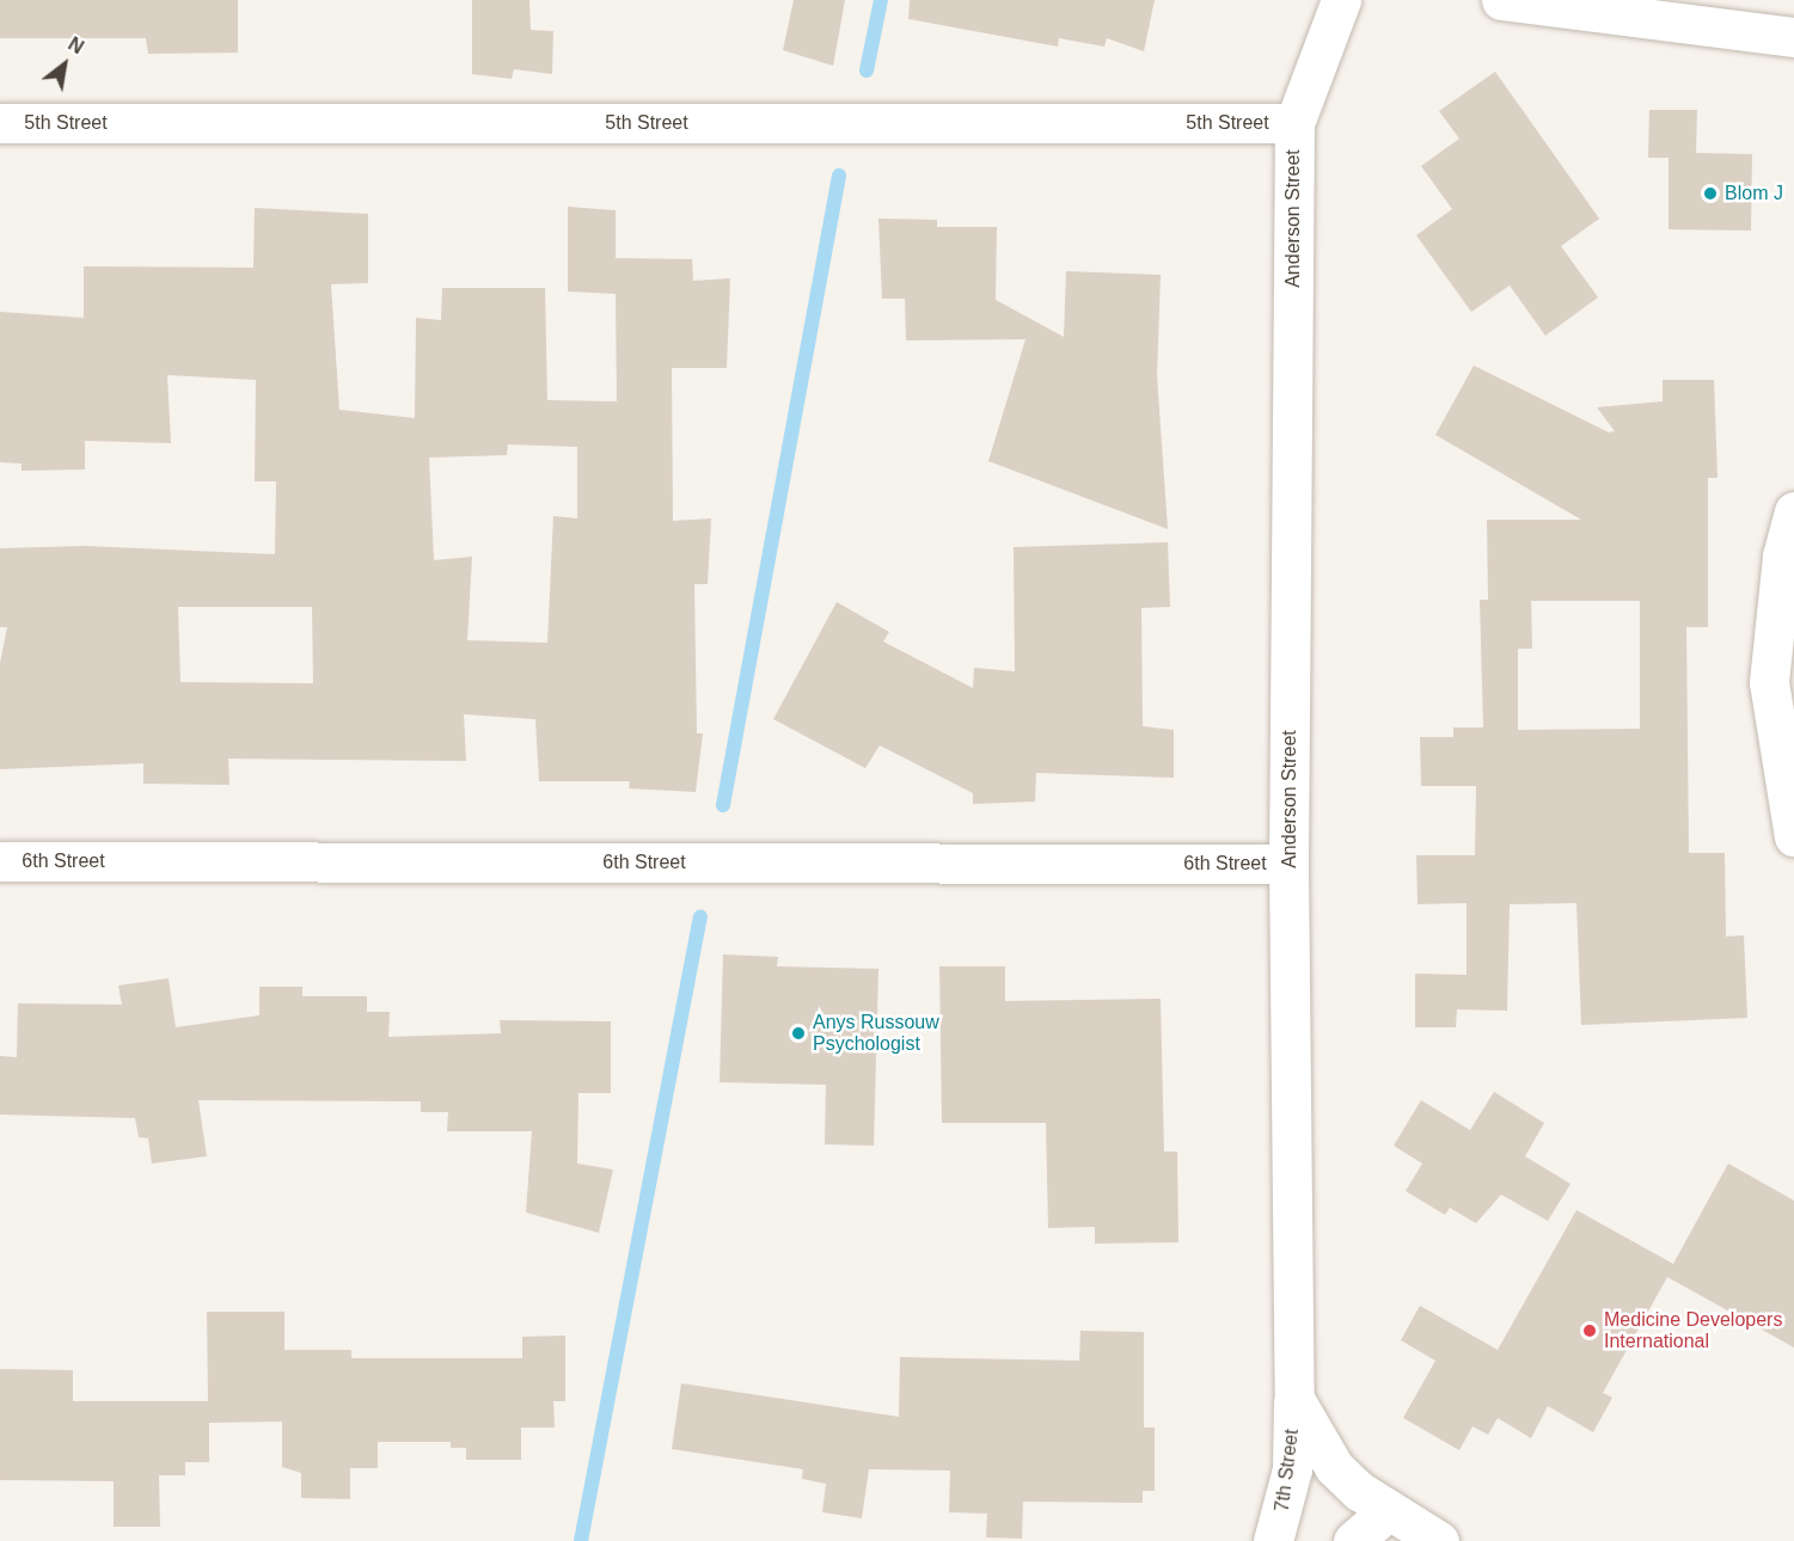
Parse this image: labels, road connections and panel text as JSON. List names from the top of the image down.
{
  "streets": {
    "street": [
      "5th Street",
      "Anderson Street",
      "6th Street",
      "7th Street"
    ]
  },
  "crossings": [
    ["5th Street", "Anderson Street"],
    ["Anderson Street", "6th Street"],
    ["Anderson Street", "7th Street"]
  ],
  "places": ["Blom J", "Anys Russouw Psychologist", "Medicine Developers International"],
  "north": "top right"
}
